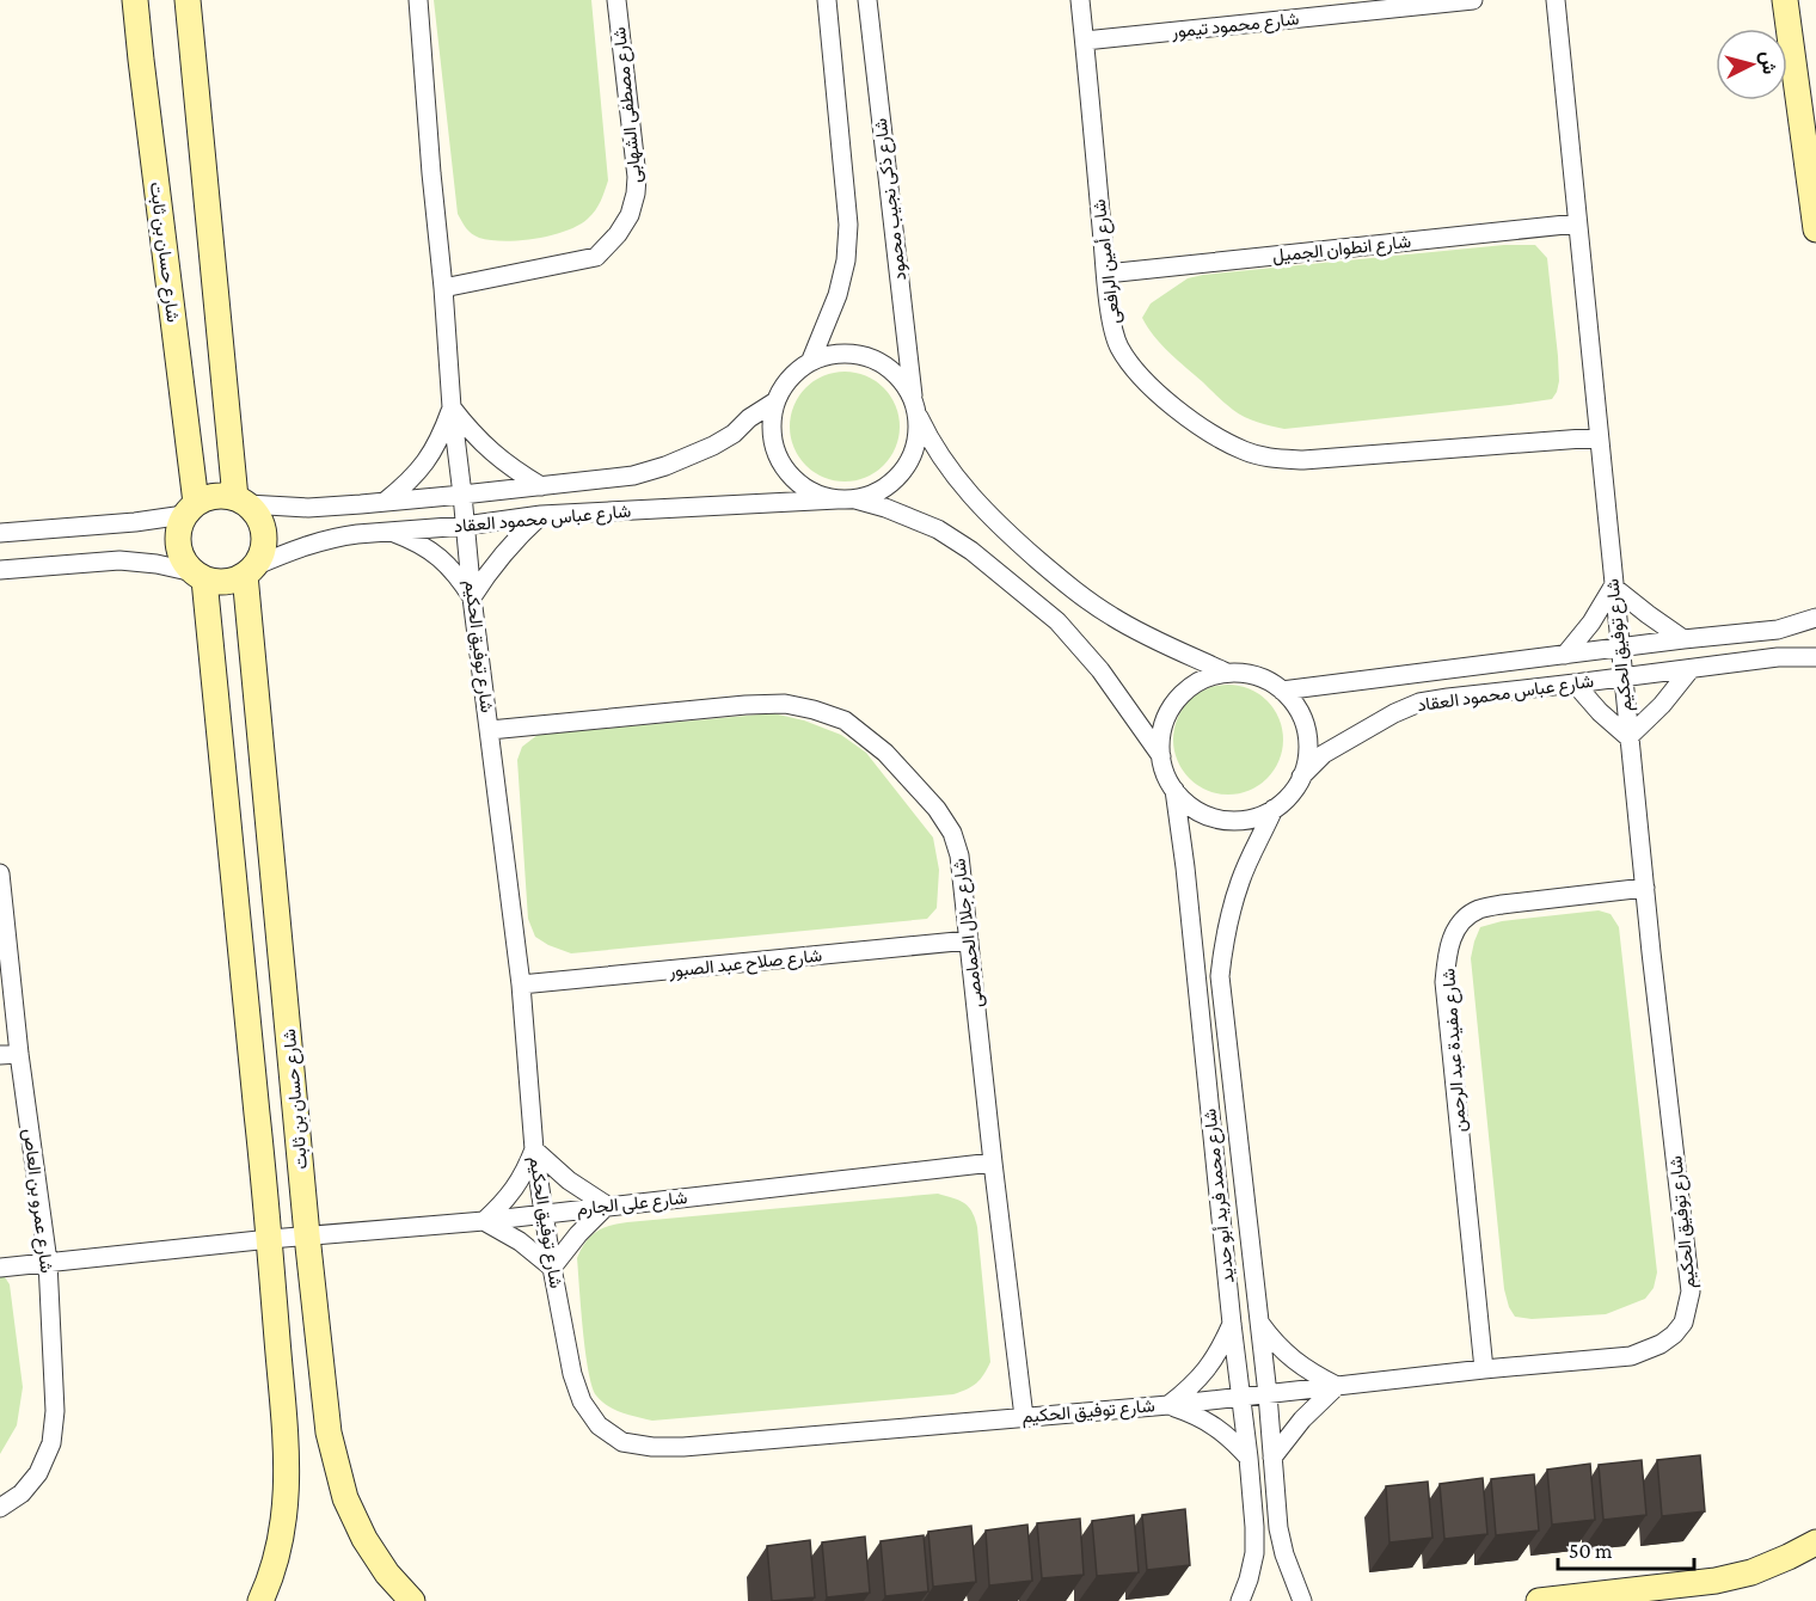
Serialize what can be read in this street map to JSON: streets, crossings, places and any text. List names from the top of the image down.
{
  "streets": {
    "street": [
      "شارع محمود تيمور",
      "شارع مصطفى الشهابى",
      "شارع ذكى نجيب محمود",
      "شارع انطوان الجميل",
      "شارع حسان بن ثابت",
      "شارع أمين الرافعى",
      "شارع عباس محمود العقاد",
      "شارع توفيق الحكيم",
      "شارع جلال الحمامصى",
      "شارع صلاح عبد الصبور",
      "شارع مفيدة عبد الرحمن",
      "شارع محمد فريد أبو حديد",
      "شارع عمرو بن العاص",
      "شارع على الجارم"
    ]
  },
  "crossings": [
    ["شارع محمود تيمور", "شارع أمين الرافعى"],
    ["شارع مصطفى الشهابى", "شارع توفيق الحكيم"],
    ["شارع ذكى نجيب محمود", "شارع عباس محمود العقاد"],
    ["شارع انطوان الجميل", "شارع أمين الرافعى"],
    ["شارع انطوان الجميل", "شارع توفيق الحكيم"],
    ["شارع حسان بن ثابت", "شارع عباس محمود العقاد"],
    ["شارع حسان بن ثابت", "شارع على الجارم"],
    ["شارع أمين الرافعى", "شارع توفيق الحكيم"],
    ["شارع عباس محمود العقاد", "شارع توفيق الحكيم"],
    ["شارع عباس محمود العقاد", "شارع محمد فريد أبو حديد"],
    ["شارع توفيق الحكيم", "شارع جلال الحمامصى"],
    ["شارع توفيق الحكيم", "شارع صلاح عبد الصبور"],
    ["شارع توفيق الحكيم", "شارع مفيدة عبد الرحمن"],
    ["شارع توفيق الحكيم", "شارع محمد فريد أبو حديد"],
    ["شارع توفيق الحكيم", "شارع على الجارم"],
    ["شارع جلال الحمامصى", "شارع صلاح عبد الصبور"],
    ["شارع جلال الحمامصى", "شارع على الجارم"],
    ["شارع عمرو بن العاص", "شارع على الجارم"]
  ],
  "scale_bar": "50 m",
  "north": "right"
}
